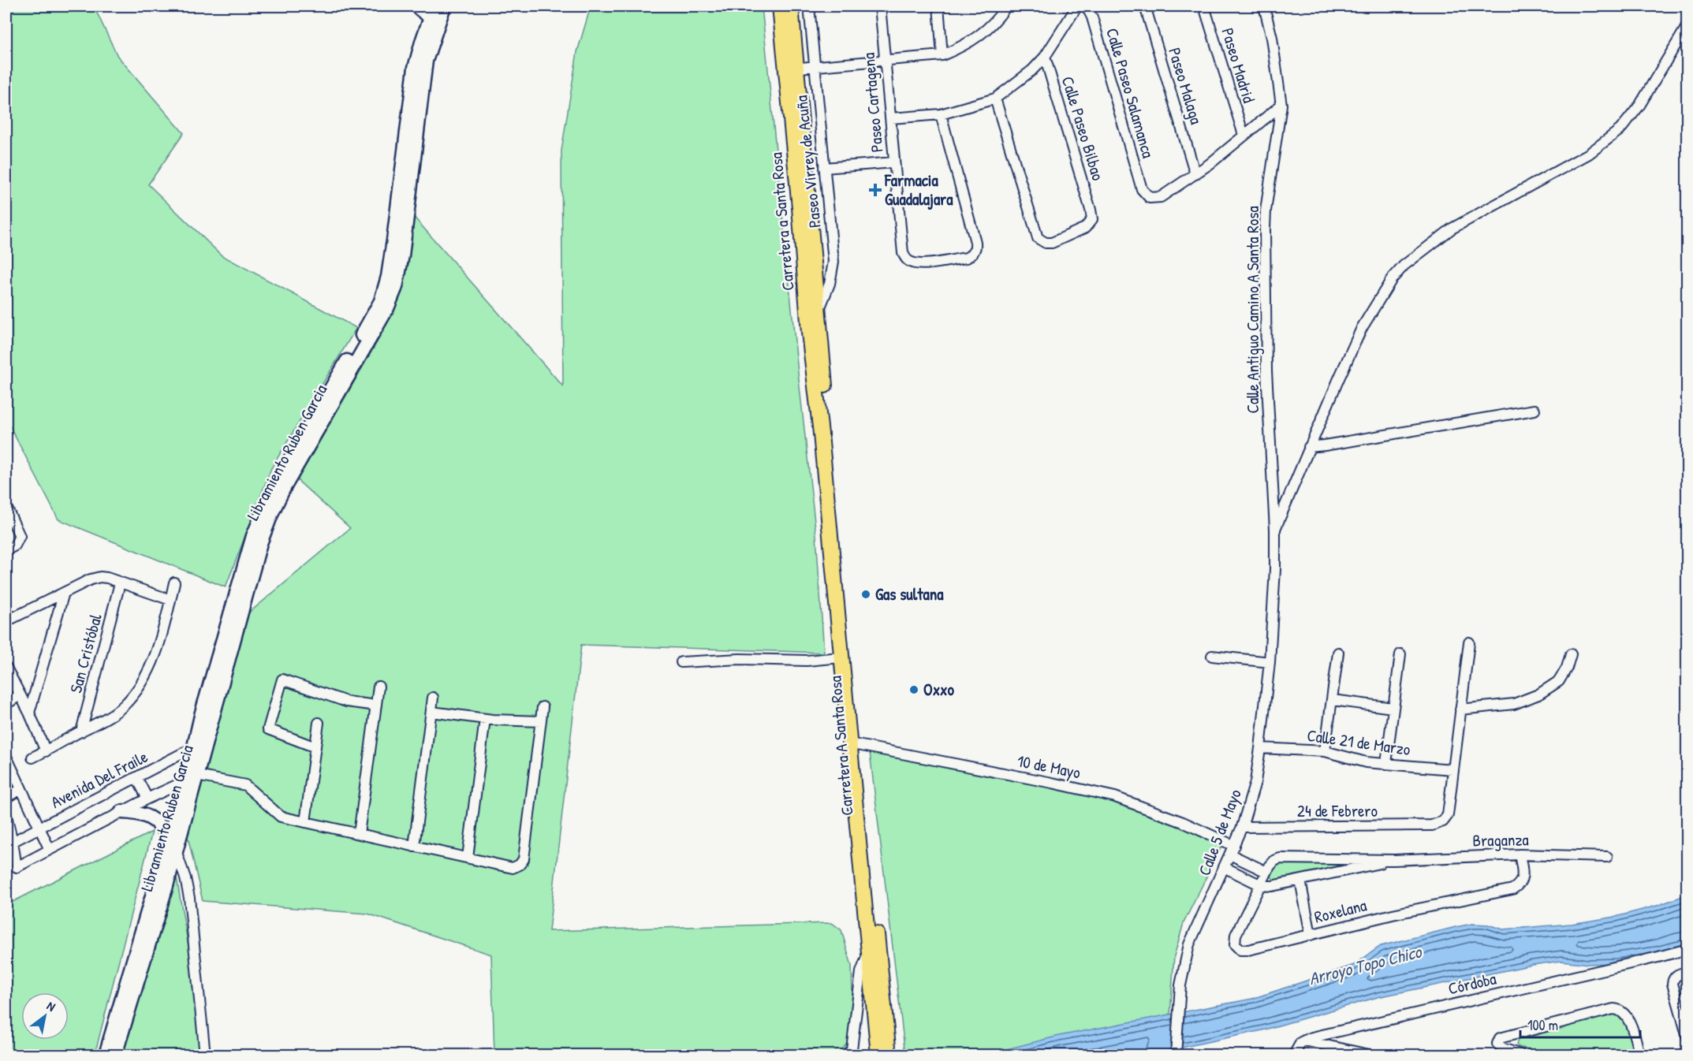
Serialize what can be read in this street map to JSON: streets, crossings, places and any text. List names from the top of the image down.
{
  "streets": {
    "main road": ["Carretera a Santa Rosa", "Carretera A Santa Rosa"],
    "street": [
      "Paseo Madrid",
      "Paseo Malaga",
      "Calle Paseo Salamanca",
      "Paseo Cartagena",
      "Calle Paseo Bilbao",
      "Paseo Virrey de Acuña",
      "Calle Antiguo Camino A Santa Rosa",
      "Libramiento Ruben Garcia",
      "San Cristóbal",
      "Calle 21 de Marzo",
      "10 de Mayo",
      "Avenida Del Fraile",
      "24 de Febrero",
      "Calle 5 de Mayo",
      "Braganza",
      "Roxelana",
      "Córdoba"
    ]
  },
  "crossings": [
    ["Paseo Malaga", "Calle Paseo Salamanca"],
    ["Paseo Virrey de Acuña", "Carretera a Santa Rosa"],
    ["Carretera a Santa Rosa", "Carretera A Santa Rosa"],
    ["Calle Antiguo Camino A Santa Rosa", "Calle 5 de Mayo"],
    ["Libramiento Ruben Garcia", "Avenida Del Fraile"],
    ["Calle 21 de Marzo", "24 de Febrero"],
    ["Calle 21 de Marzo", "Calle 5 de Mayo"],
    ["Carretera A Santa Rosa", "10 de Mayo"],
    ["10 de Mayo", "Calle 5 de Mayo"],
    ["10 de Mayo", "Roxelana"],
    ["24 de Febrero", "Calle 5 de Mayo"],
    ["Braganza", "Roxelana"]
  ],
  "water": ["Arroyo Topo Chico"],
  "places": {
    "health": ["Farmacia Guadalajara"],
    "other": ["Gas sultana", "Oxxo"]
  },
  "scale_bar": "100 m",
  "north": "top right"
}
